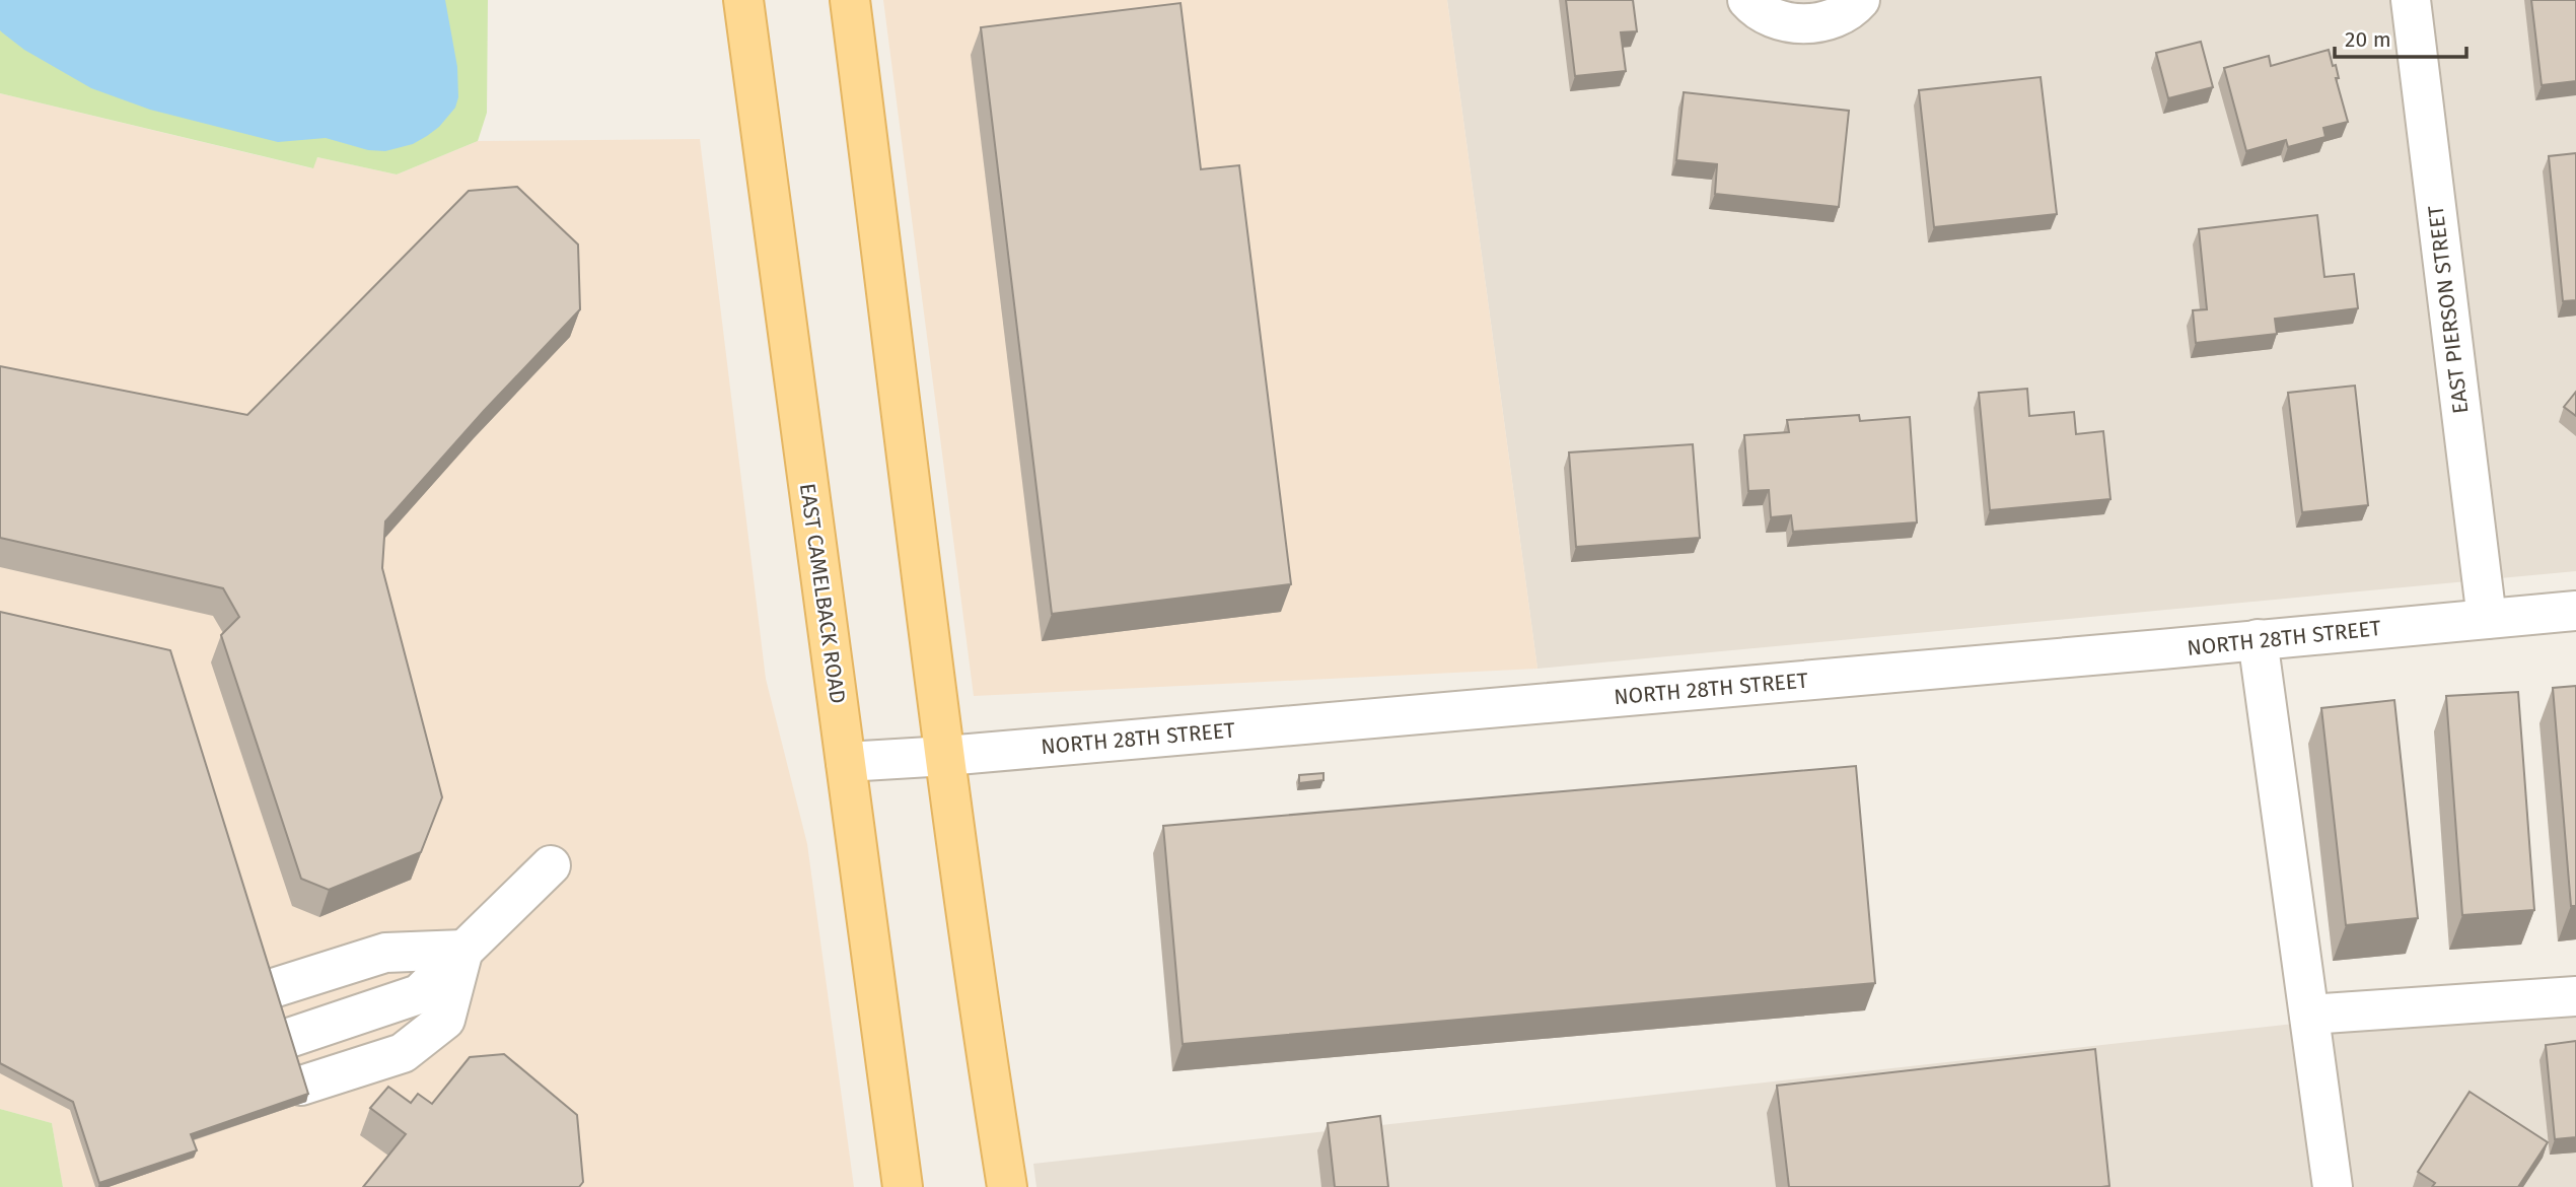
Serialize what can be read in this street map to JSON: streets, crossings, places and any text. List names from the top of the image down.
{
  "streets": {
    "main road": ["EAST CAMELBACK ROAD"],
    "street": ["EAST PIERSON STREET", "NORTH 28TH STREET"]
  },
  "crossings": [
    ["EAST PIERSON STREET", "NORTH 28TH STREET"],
    ["EAST CAMELBACK ROAD", "NORTH 28TH STREET"]
  ],
  "scale_bar": "20 m"
}
